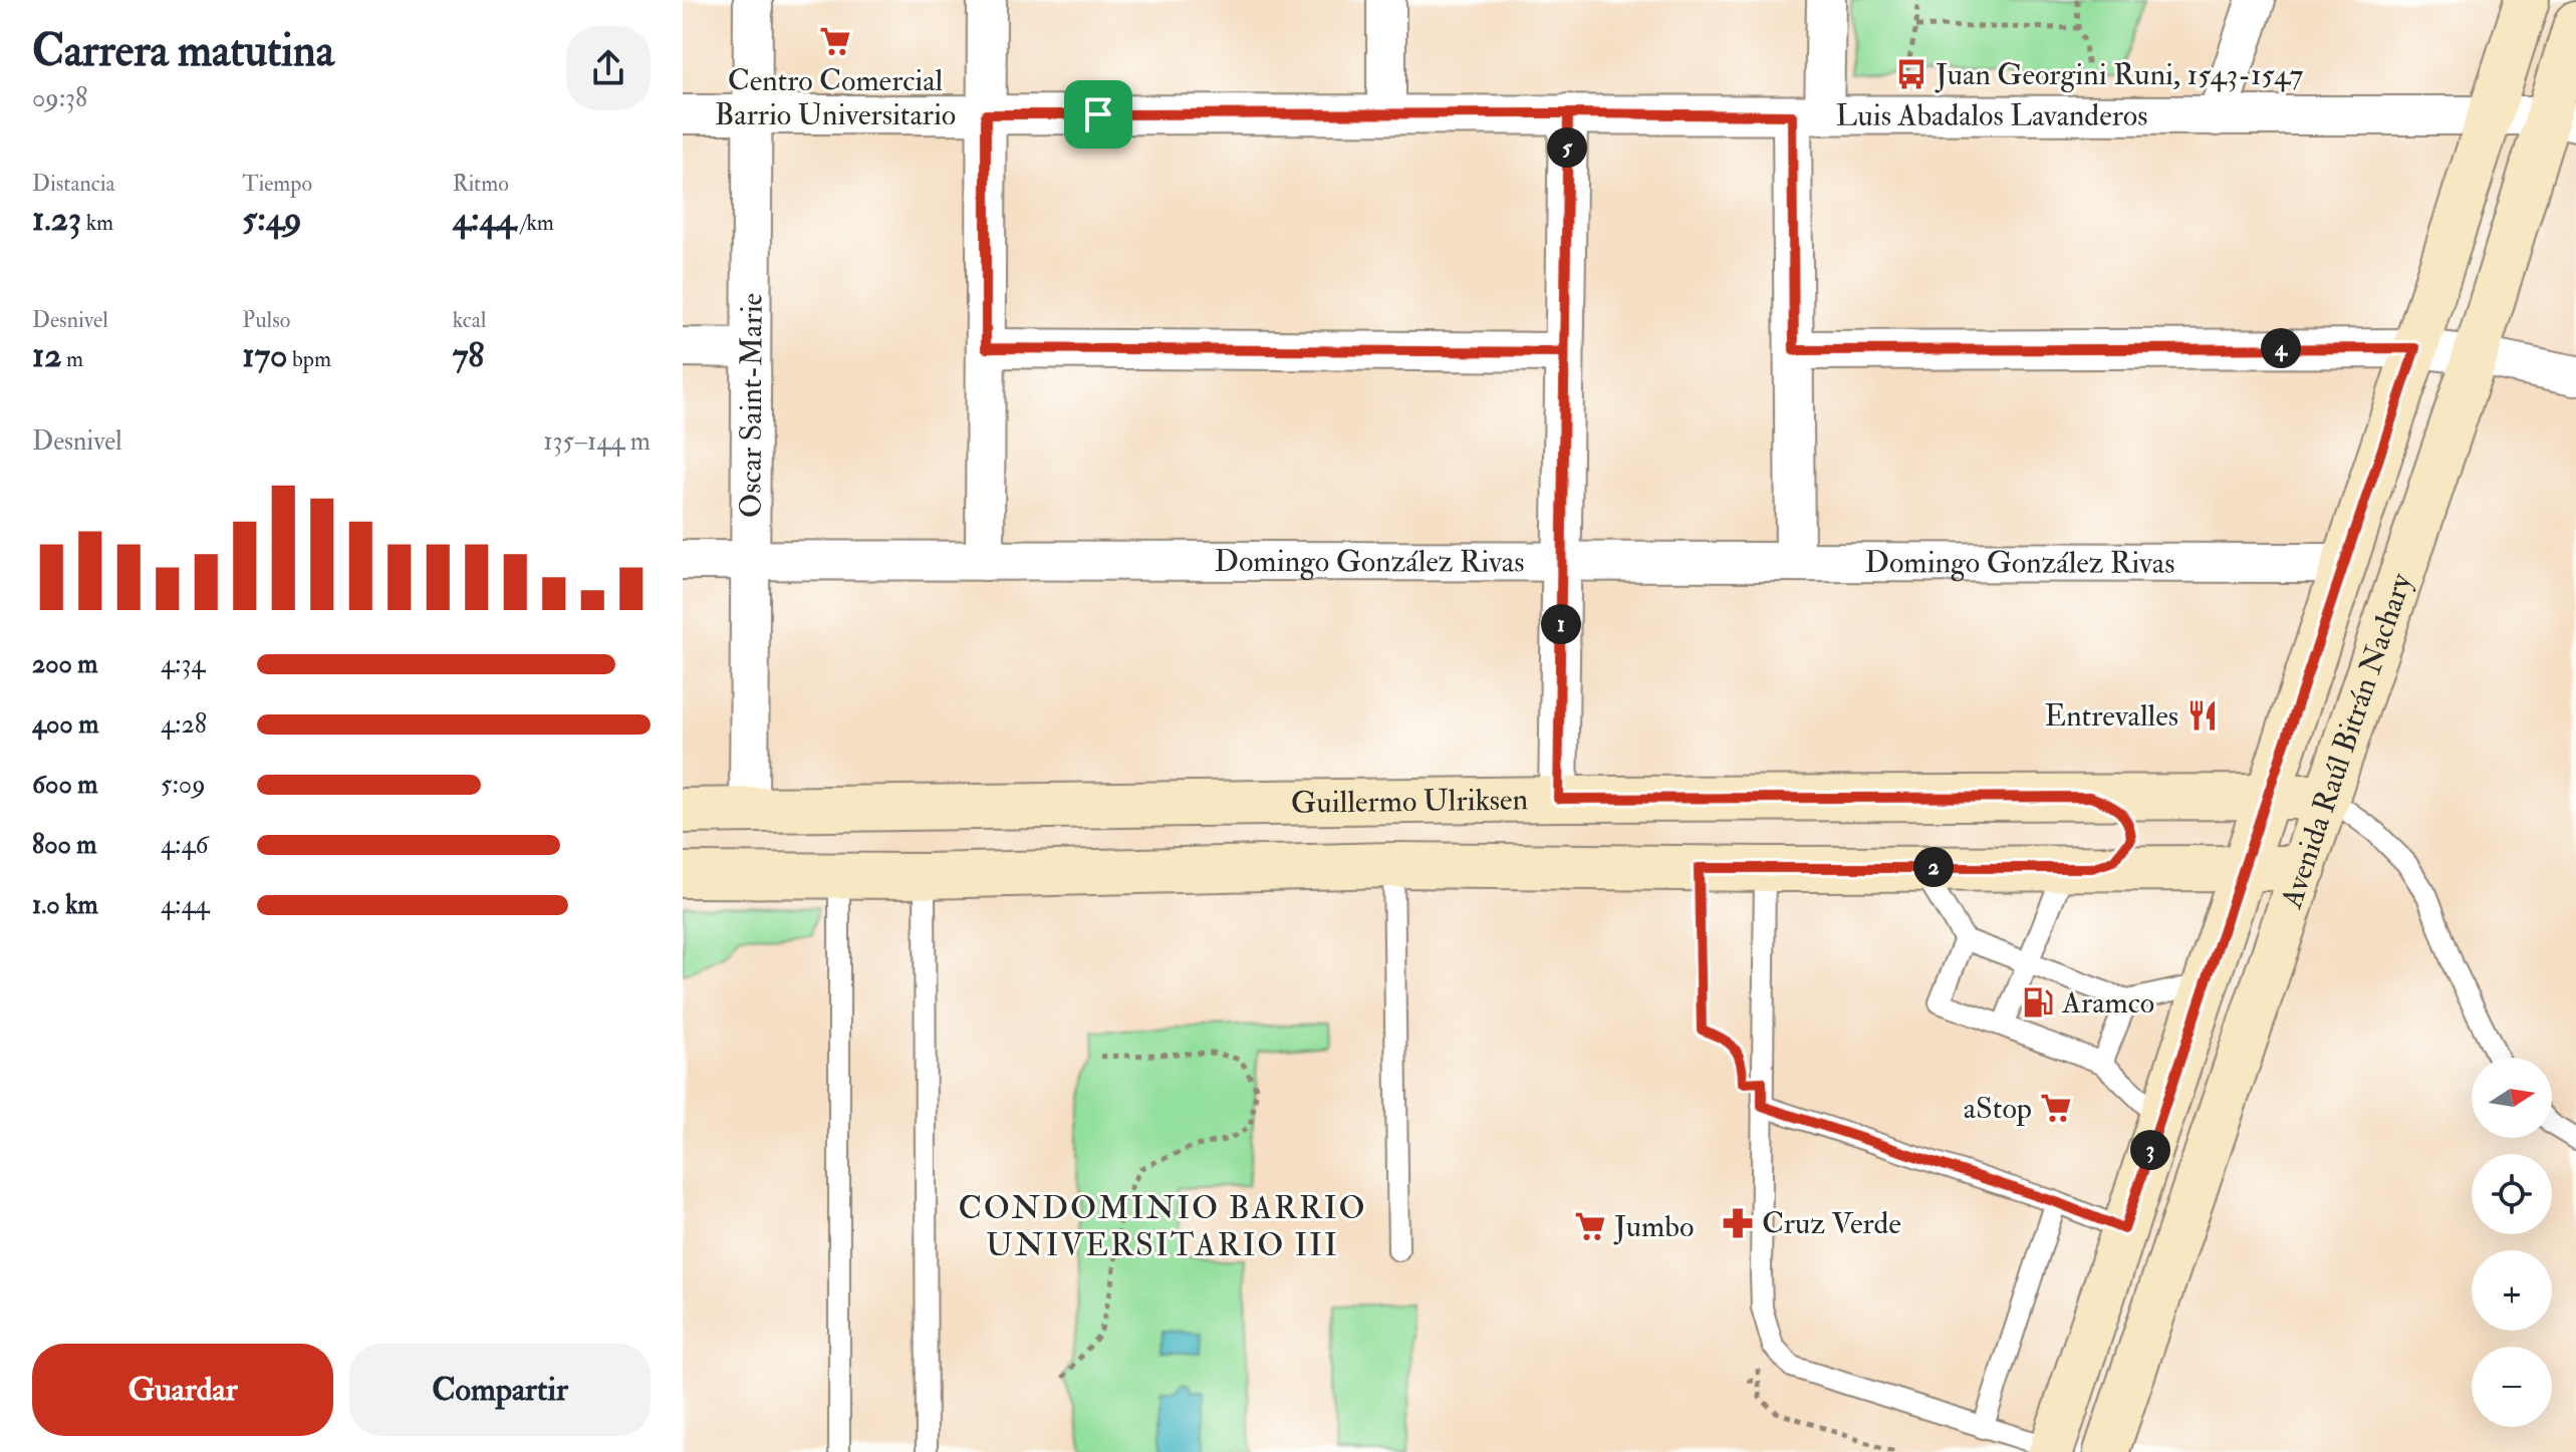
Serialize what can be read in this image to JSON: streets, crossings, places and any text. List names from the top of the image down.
{
  "streets": {
    "main road": ["Avenida Raúl Bitrán Nachary", "Guillermo Ulriksen"],
    "street": ["Luis Abadalos Lavanderos", "Oscar Saint-Marie", "Domingo González Rivas"]
  },
  "crossings": [
    ["Luis Abadalos Lavanderos", "Oscar Saint-Marie"],
    ["Luis Abadalos Lavanderos", "Avenida Raúl Bitrán Nachary"],
    ["Oscar Saint-Marie", "Domingo González Rivas"],
    ["Oscar Saint-Marie", "Guillermo Ulriksen"],
    ["Domingo González Rivas", "Avenida Raúl Bitrán Nachary"],
    ["Avenida Raúl Bitrán Nachary", "Guillermo Ulriksen"]
  ],
  "districts": ["CONDOMINIO BARRIO UNIVERSITARIO III"],
  "places": {
    "supermarket": ["Centro Comercial Barrio Universitario", "aStop", "Jumbo"],
    "bus stop": ["Juan Georgini Runi, 1543-1547"],
    "restaurant": ["Entrevalles"],
    "fuel station": ["Aramco"],
    "pharmacy": ["Cruz Verde"]
  },
  "north": "right",
  "page": {
    "heading": ["Carrera matutina", "09:38"],
    "pins": [
      "5",
      "4",
      "1",
      "2",
      "3"
    ],
    "stats": [
      ["Distancia", "1.23 km"],
      ["Tiempo", "5:49"],
      ["Ritmo", "4:44 /km"],
      ["Desnivel", "12 m"],
      ["Pulso", "170 bpm"],
      ["kcal", "78"]
    ],
    "chart": ["Desnivel", "135–144 m"],
    "list": [
      {
        "name": "200 m",
        "note": "4:34"
      },
      {
        "name": "400 m",
        "note": "4:28"
      },
      {
        "name": "600 m",
        "note": "5:09"
      },
      {
        "name": "800 m",
        "note": "4:46"
      },
      {
        "name": "1.0 km",
        "note": "4:44"
      }
    ],
    "map_buttons": ["+", "−"],
    "buttons": ["Guardar", "Compartir"]
  }
}
